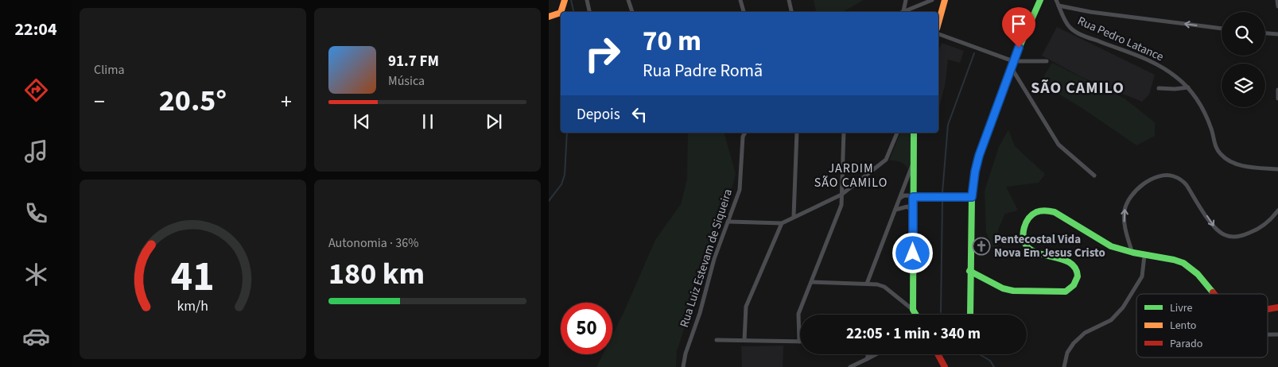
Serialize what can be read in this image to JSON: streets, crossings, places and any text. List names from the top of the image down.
{
  "streets": {
    "street": ["Rua Pedro Latance", "Rua Luiz Estevam de Siqueira"]
  },
  "districts": ["SÃO CAMILO", "JARDIM SÃO CAMILO"],
  "places": {
    "church": ["Pentecostal Vida Nova Em Jesus Cristo"]
  },
  "legend": ["Livre", "Lento", "Parado"],
  "page": {
    "tabs": "22:04",
    "tile": [
      "Clima",
      ["Autonomia · 36%", "180 km"]
    ],
    "turn": ["70 m", "Rua Padre Romã"],
    "song": ["91.7 FM", "Música"],
    "heat": ["−", "20.5°", "+"],
    "then": "Depois",
    "limit": "50",
    "trip": "22:05 · 1 min · 340 m",
    "gauge": ["41", "km/h"]
  }
}
